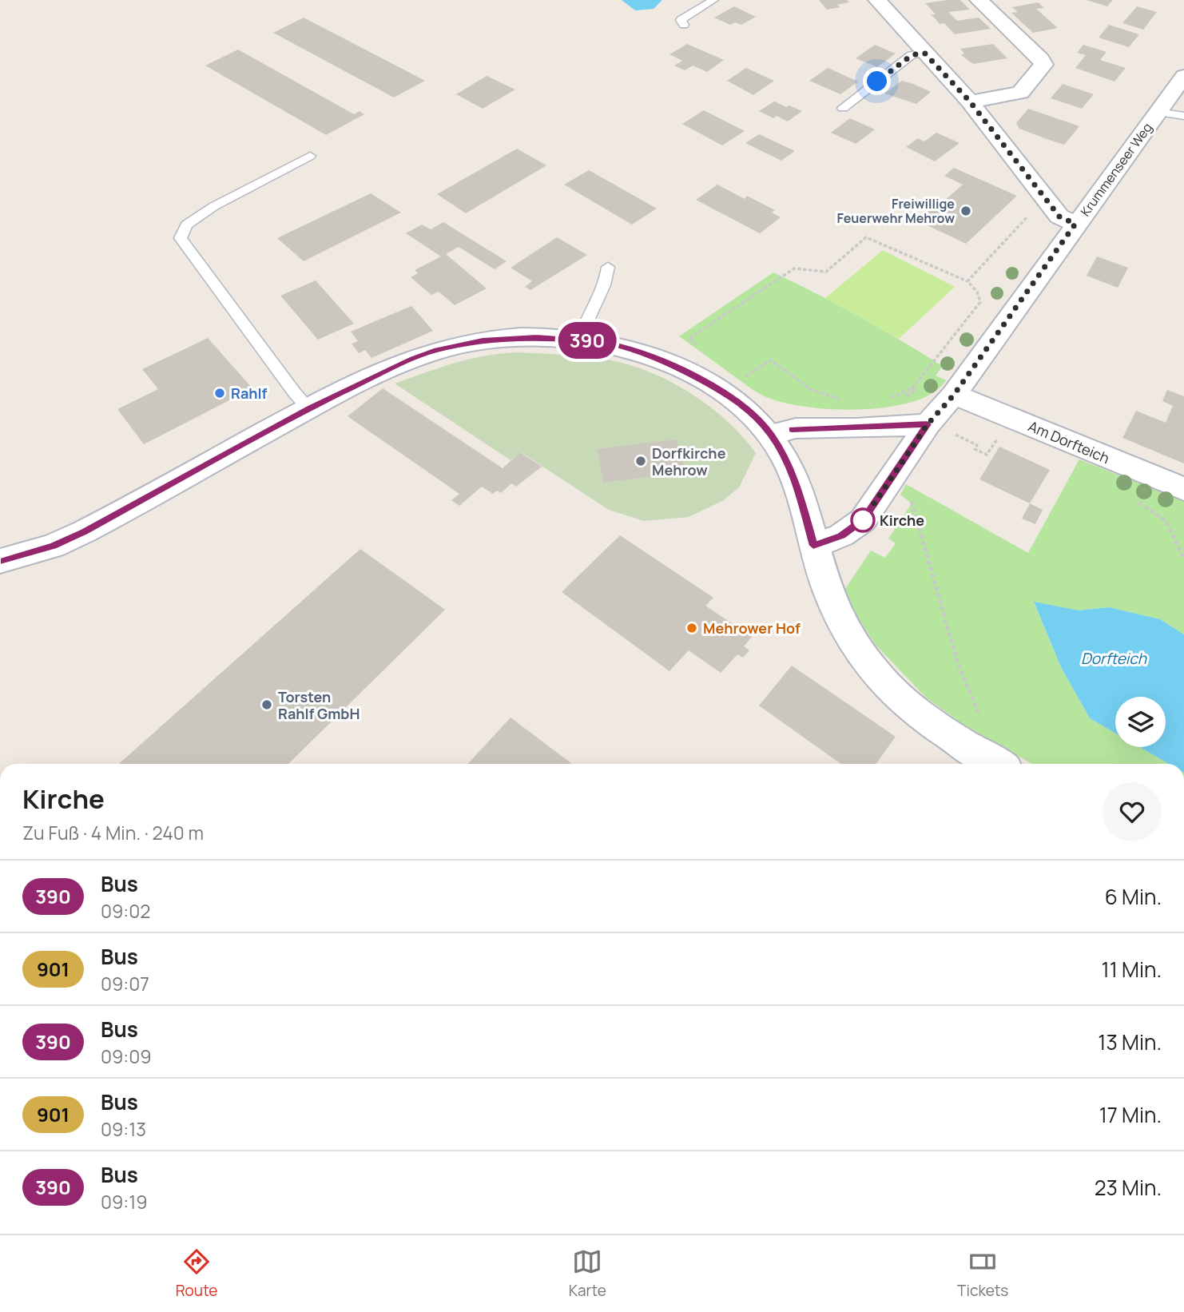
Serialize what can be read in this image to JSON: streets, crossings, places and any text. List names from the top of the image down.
{
  "streets": {
    "street": ["Krummenseer Weg", "Am Dorfteich"]
  },
  "crossings": [
    ["Krummenseer Weg", "Am Dorfteich"]
  ],
  "water": ["Dorfteich"],
  "places": [
    "Freiwillige Feuerwehr Mehrow",
    "Rahlf",
    "Dorfkirche Mehrow",
    "Kirche",
    "Mehrower Hof",
    "Torsten Rahlf GmbH"
  ],
  "lines": ["bus line 390"],
  "page": {
    "on_map": "390",
    "heading": ["Kirche", "Zu Fuß · 4 Min. · 240 m"],
    "list": [
      {
        "mark": "390",
        "name": "Bus",
        "note": "09:02",
        "value": "6 Min."
      },
      {
        "mark": "901",
        "name": "Bus",
        "note": "09:07",
        "value": "11 Min."
      },
      {
        "mark": "390",
        "name": "Bus",
        "note": "09:09",
        "value": "13 Min."
      },
      {
        "mark": "901",
        "name": "Bus",
        "note": "09:13",
        "value": "17 Min."
      },
      {
        "mark": "390",
        "name": "Bus",
        "note": "09:19",
        "value": "23 Min."
      }
    ],
    "tabs": ["Route", "Karte", "Tickets"]
  }
}
